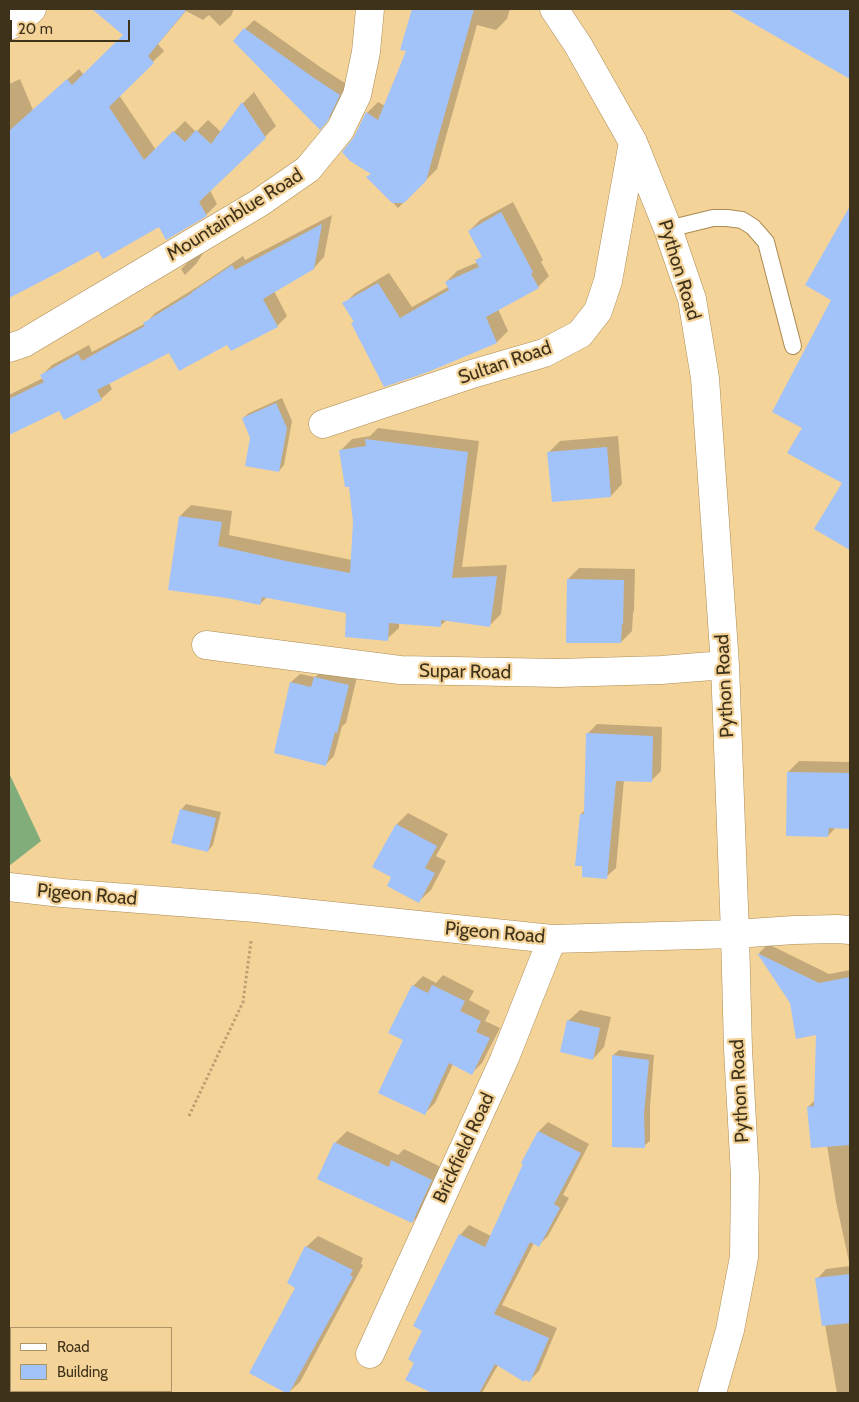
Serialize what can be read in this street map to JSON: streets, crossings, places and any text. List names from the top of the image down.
{
  "streets": {
    "street": [
      "Mountainblue Road",
      "Python Road",
      "Sultan Road",
      "Supar Road",
      "Pigeon Road",
      "Brickfield Road"
    ]
  },
  "crossings": [
    ["Python Road", "Sultan Road"],
    ["Python Road", "Supar Road"],
    ["Python Road", "Pigeon Road"],
    ["Pigeon Road", "Brickfield Road"]
  ],
  "legend": ["Road", "Building"],
  "scale_bar": "20 m"
}
